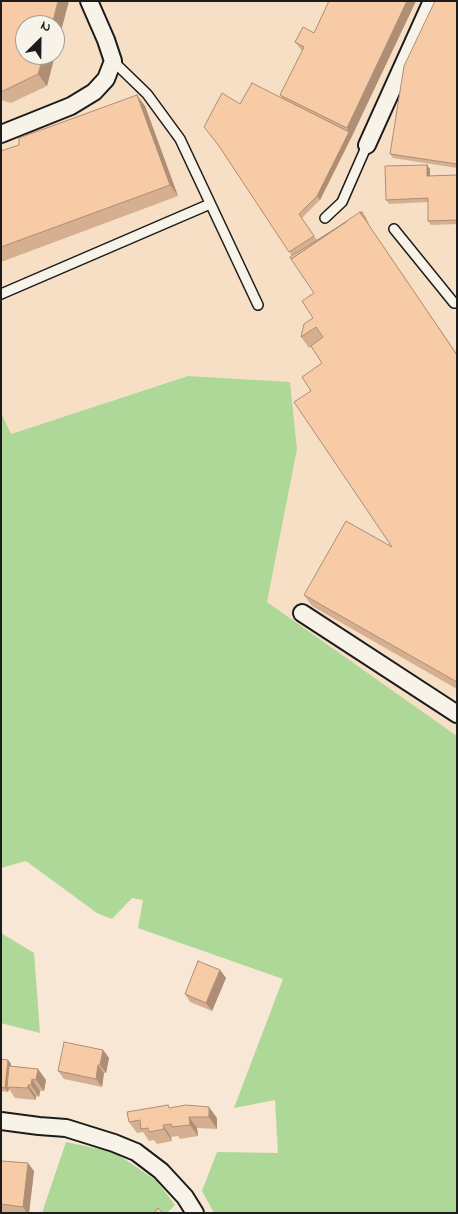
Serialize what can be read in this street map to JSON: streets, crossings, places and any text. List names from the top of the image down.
{
  "north": "top right"
}
